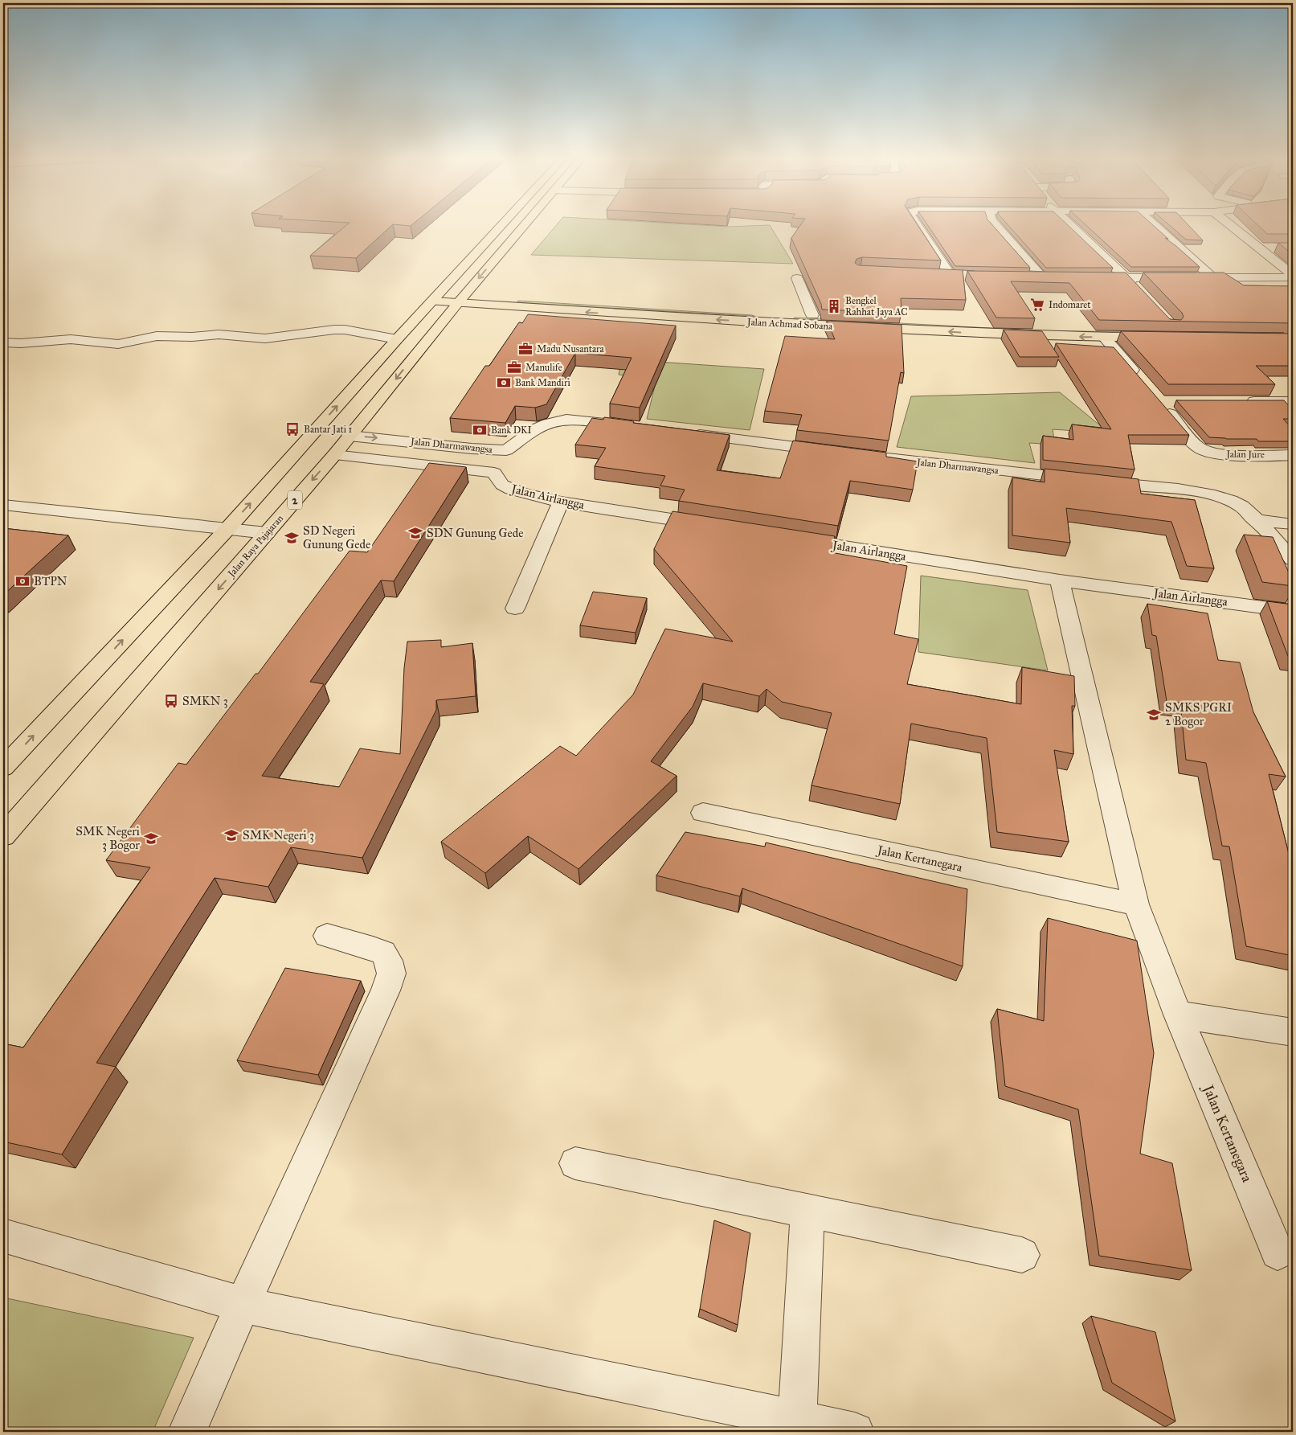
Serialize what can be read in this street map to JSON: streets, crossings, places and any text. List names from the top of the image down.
{
  "streets": {
    "main road": ["Jalan Achmad Sobana", "2", "Jalan Raya Pajajaran"],
    "street": [
      "Jalan Dharmawangsa",
      "Jalan Jure",
      "Jalan Airlangga",
      "Jalan Kertanegara"
    ]
  },
  "crossings": [
    ["Jalan Achmad Sobana", "Jalan Raya Pajajaran"],
    ["Jalan Dharmawangsa", "Jalan Raya Pajajaran"],
    ["Jalan Airlangga", "Jalan Kertanegara"]
  ],
  "places": {
    "supermarket": ["Indomaret"],
    "building": ["Bengkel Rahhat Jaya AC"],
    "office": ["Madu Nusantara", "Manulife"],
    "bank": ["Bank Mandiri", "Bank DKI", "BTPN"],
    "bus stop": ["Bantar Jati 1", "SMKN 3"],
    "school or university": [
      "SDN Gunung Gede",
      "SD Negeri Gunung Gede",
      "SMKS PGRI 2 Bogor",
      "SMK Negeri 3",
      "SMK Negeri 3 Bogor"
    ]
  }
}
